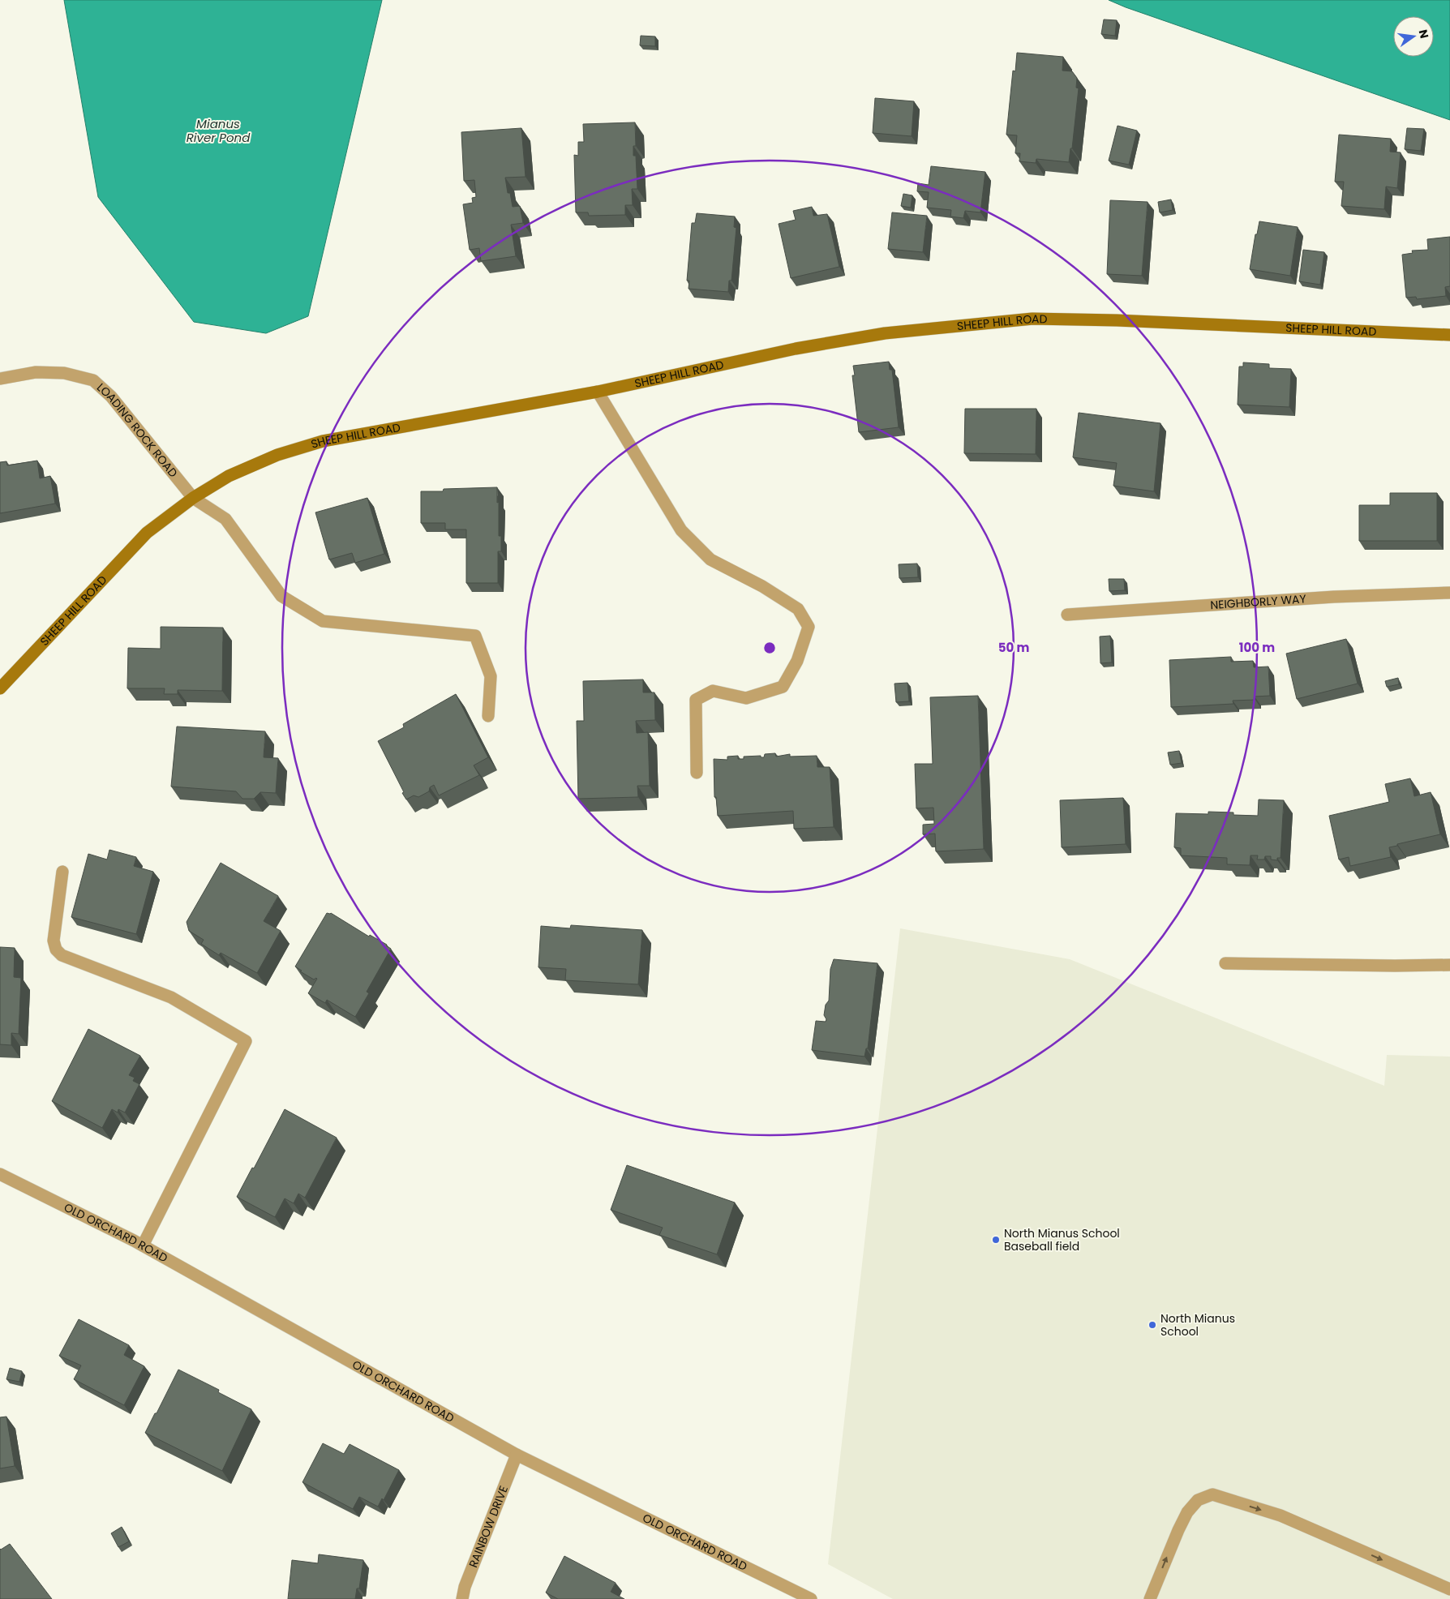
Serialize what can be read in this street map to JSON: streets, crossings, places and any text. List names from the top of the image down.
{
  "streets": {
    "street": [
      "SHEEP HILL ROAD",
      "LOADING ROCK ROAD",
      "NEIGHBORLY WAY",
      "OLD ORCHARD ROAD",
      "RAINBOW DRIVE"
    ]
  },
  "crossings": [
    ["SHEEP HILL ROAD", "LOADING ROCK ROAD"],
    ["OLD ORCHARD ROAD", "RAINBOW DRIVE"]
  ],
  "water": ["Mianus River Pond"],
  "places": ["North Mianus School Baseball field", "North Mianus School"],
  "north": "right",
  "rings": ["50 m", "100 m"]
}
